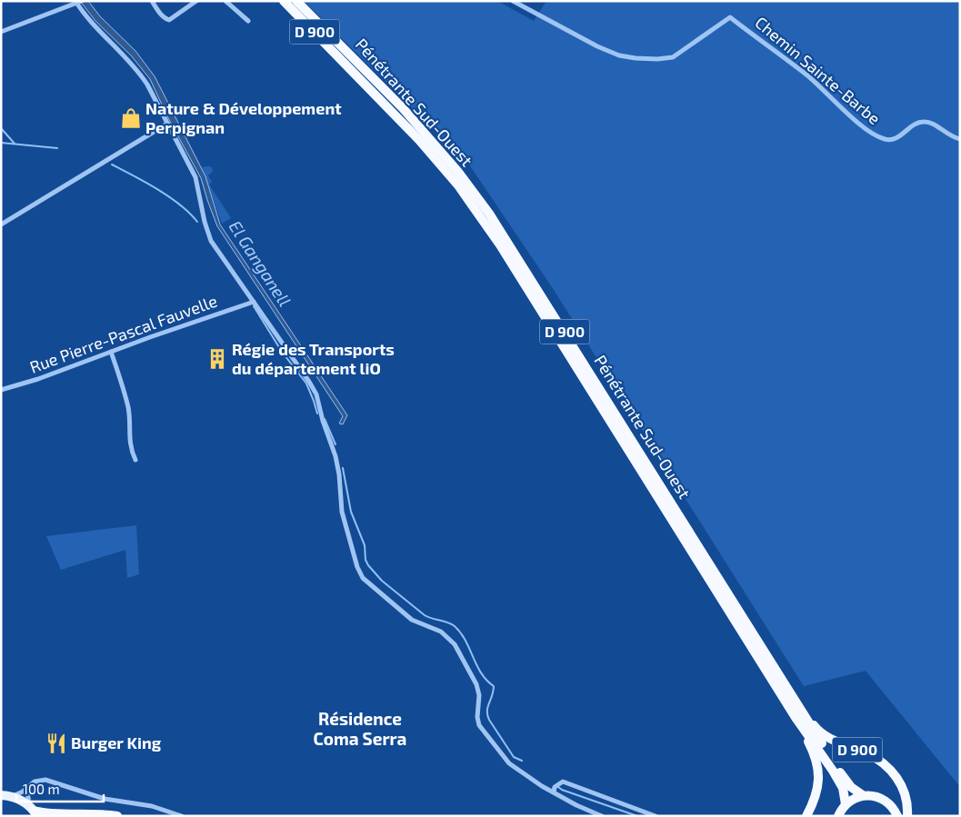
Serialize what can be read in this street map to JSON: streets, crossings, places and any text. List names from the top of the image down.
{
  "streets": {
    "highway": ["D 900", "Pénétrante Sud-Ouest"],
    "street": ["Chemin Sainte-Barbe", "Rue Pierre-Pascal Fauvelle"]
  },
  "districts": ["Résidence Coma Serra"],
  "water": ["El Ganganell"],
  "places": {
    "shop": ["Nature & Développement Perpignan"],
    "building": ["Régie des Transports du département liO"],
    "restaurant": ["Burger King"]
  },
  "scale_bar": "100 m"
}
